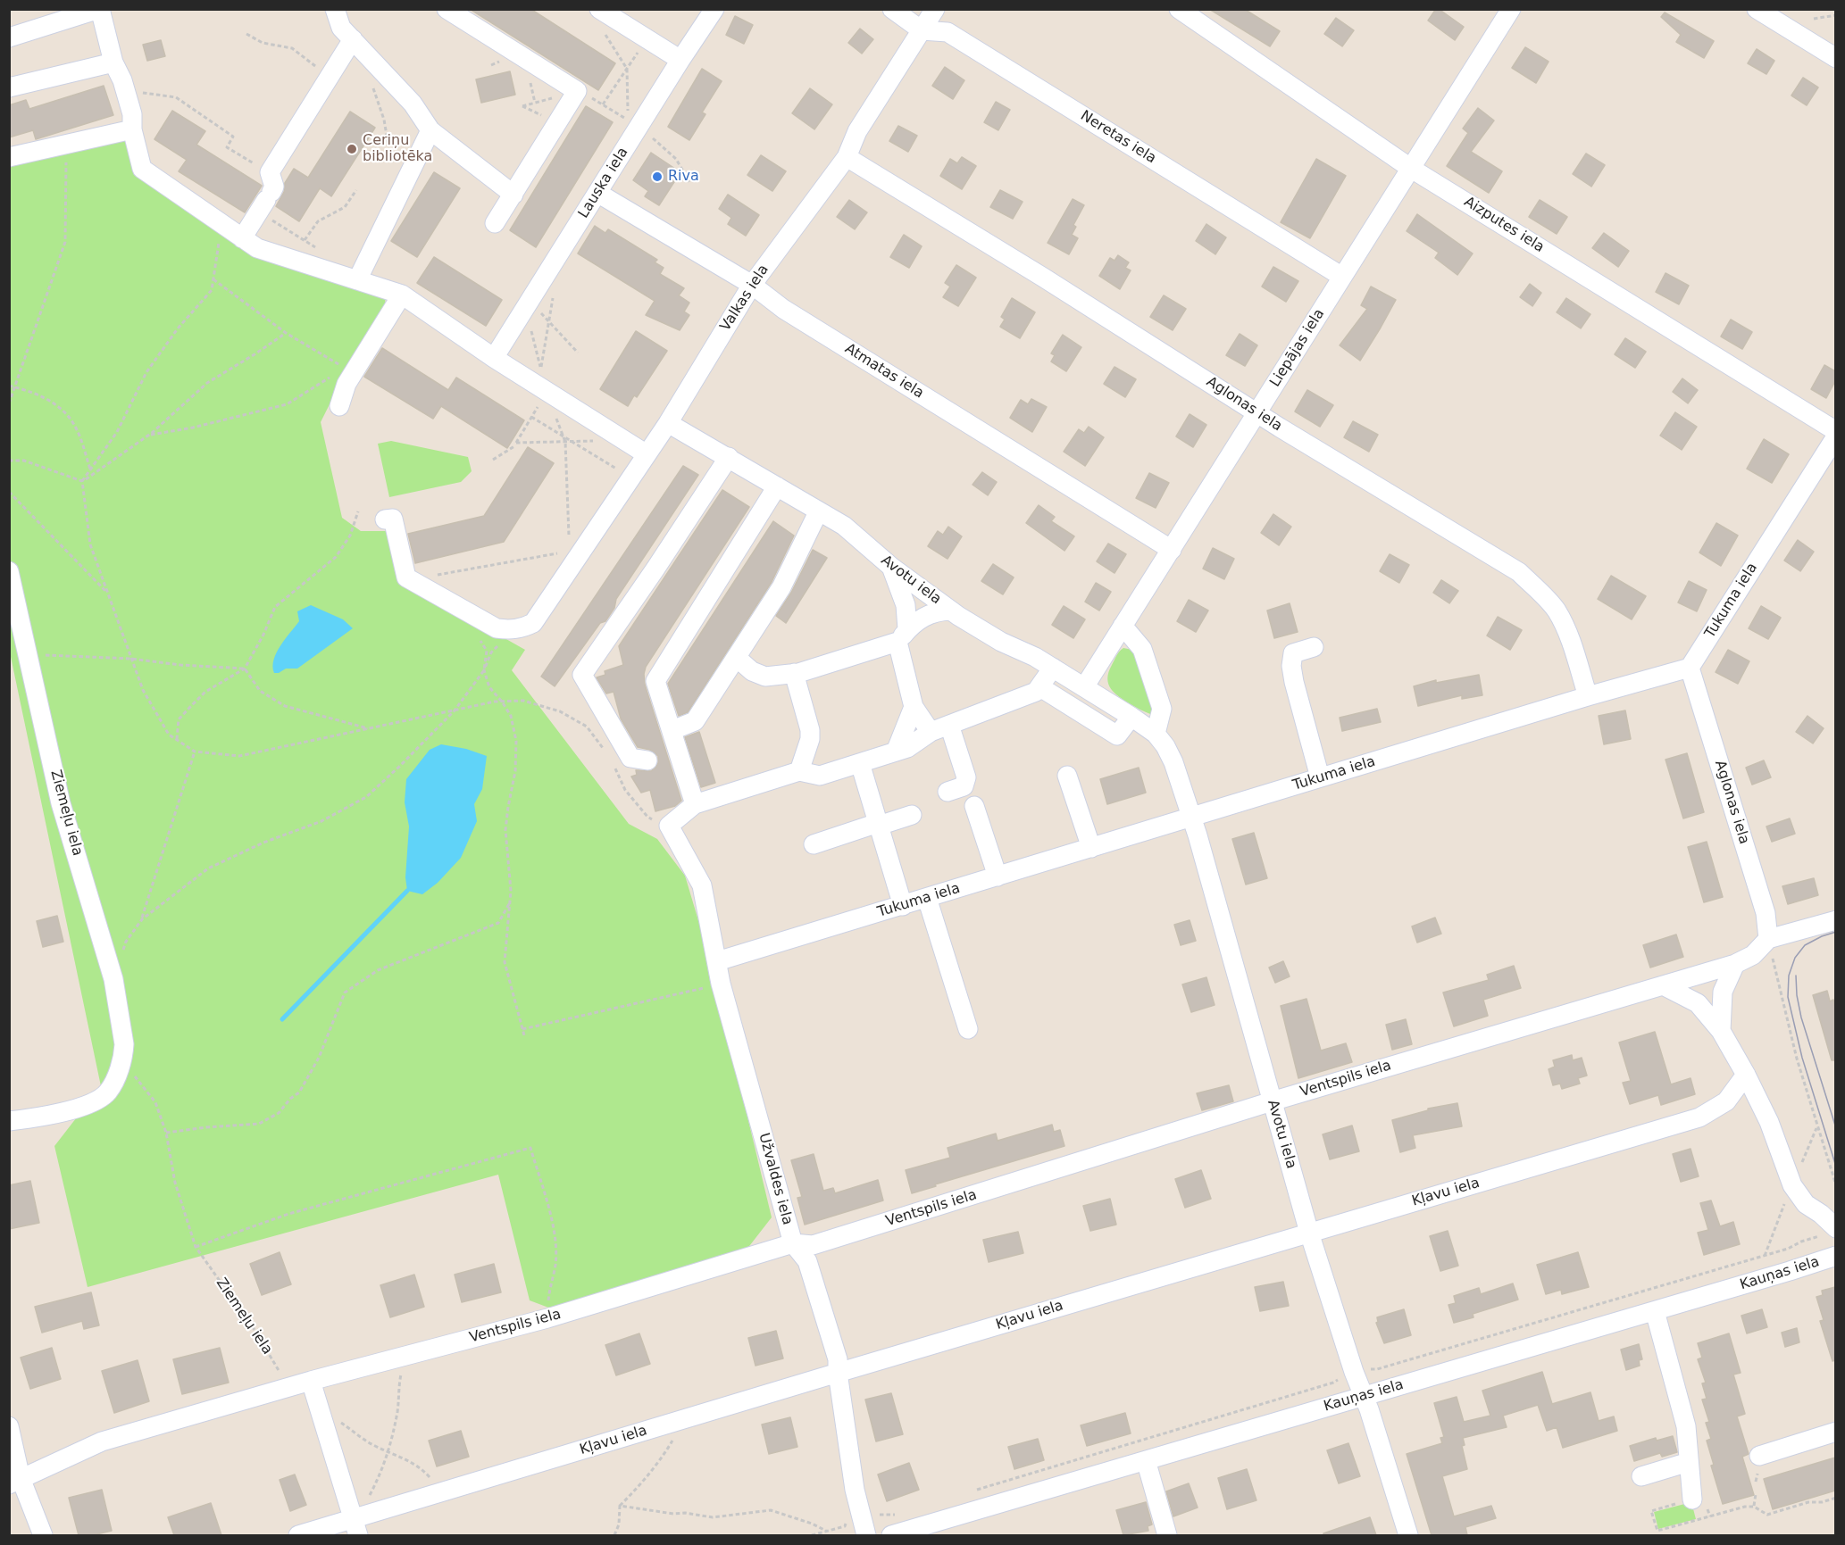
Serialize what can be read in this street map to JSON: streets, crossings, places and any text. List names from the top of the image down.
{
  "streets": {
    "street": [
      "Neretas iela",
      "Lauska iela",
      "Aizputes iela",
      "Valkas iela",
      "Liepājas iela",
      "Atmatas iela",
      "Aglonas iela",
      "Avotu iela",
      "Tukuma iela",
      "Ziemeļu iela",
      "Ventspils iela",
      "Užvaldes iela",
      "Kļavu iela",
      "Kauņas iela"
    ]
  },
  "crossings": [
    ["Neretas iela", "Valkas iela"],
    ["Neretas iela", "Liepājas iela"],
    ["Lauska iela", "Atmatas iela"],
    ["Aizputes iela", "Liepājas iela"],
    ["Valkas iela", "Atmatas iela"],
    ["Valkas iela", "Aglonas iela"],
    ["Valkas iela", "Avotu iela"],
    ["Liepājas iela", "Atmatas iela"],
    ["Liepājas iela", "Aglonas iela"],
    ["Liepājas iela", "Avotu iela"],
    ["Aglonas iela", "Tukuma iela"],
    ["Aglonas iela", "Ventspils iela"],
    ["Avotu iela", "Tukuma iela"],
    ["Avotu iela", "Ventspils iela"],
    ["Avotu iela", "Kļavu iela"],
    ["Avotu iela", "Kauņas iela"],
    ["Tukuma iela", "Užvaldes iela"],
    ["Ziemeļu iela", "Ventspils iela"],
    ["Ventspils iela", "Užvaldes iela"],
    ["Užvaldes iela", "Kļavu iela"]
  ],
  "places": ["Ceriņu bibliotēka", "Riva"]
}
